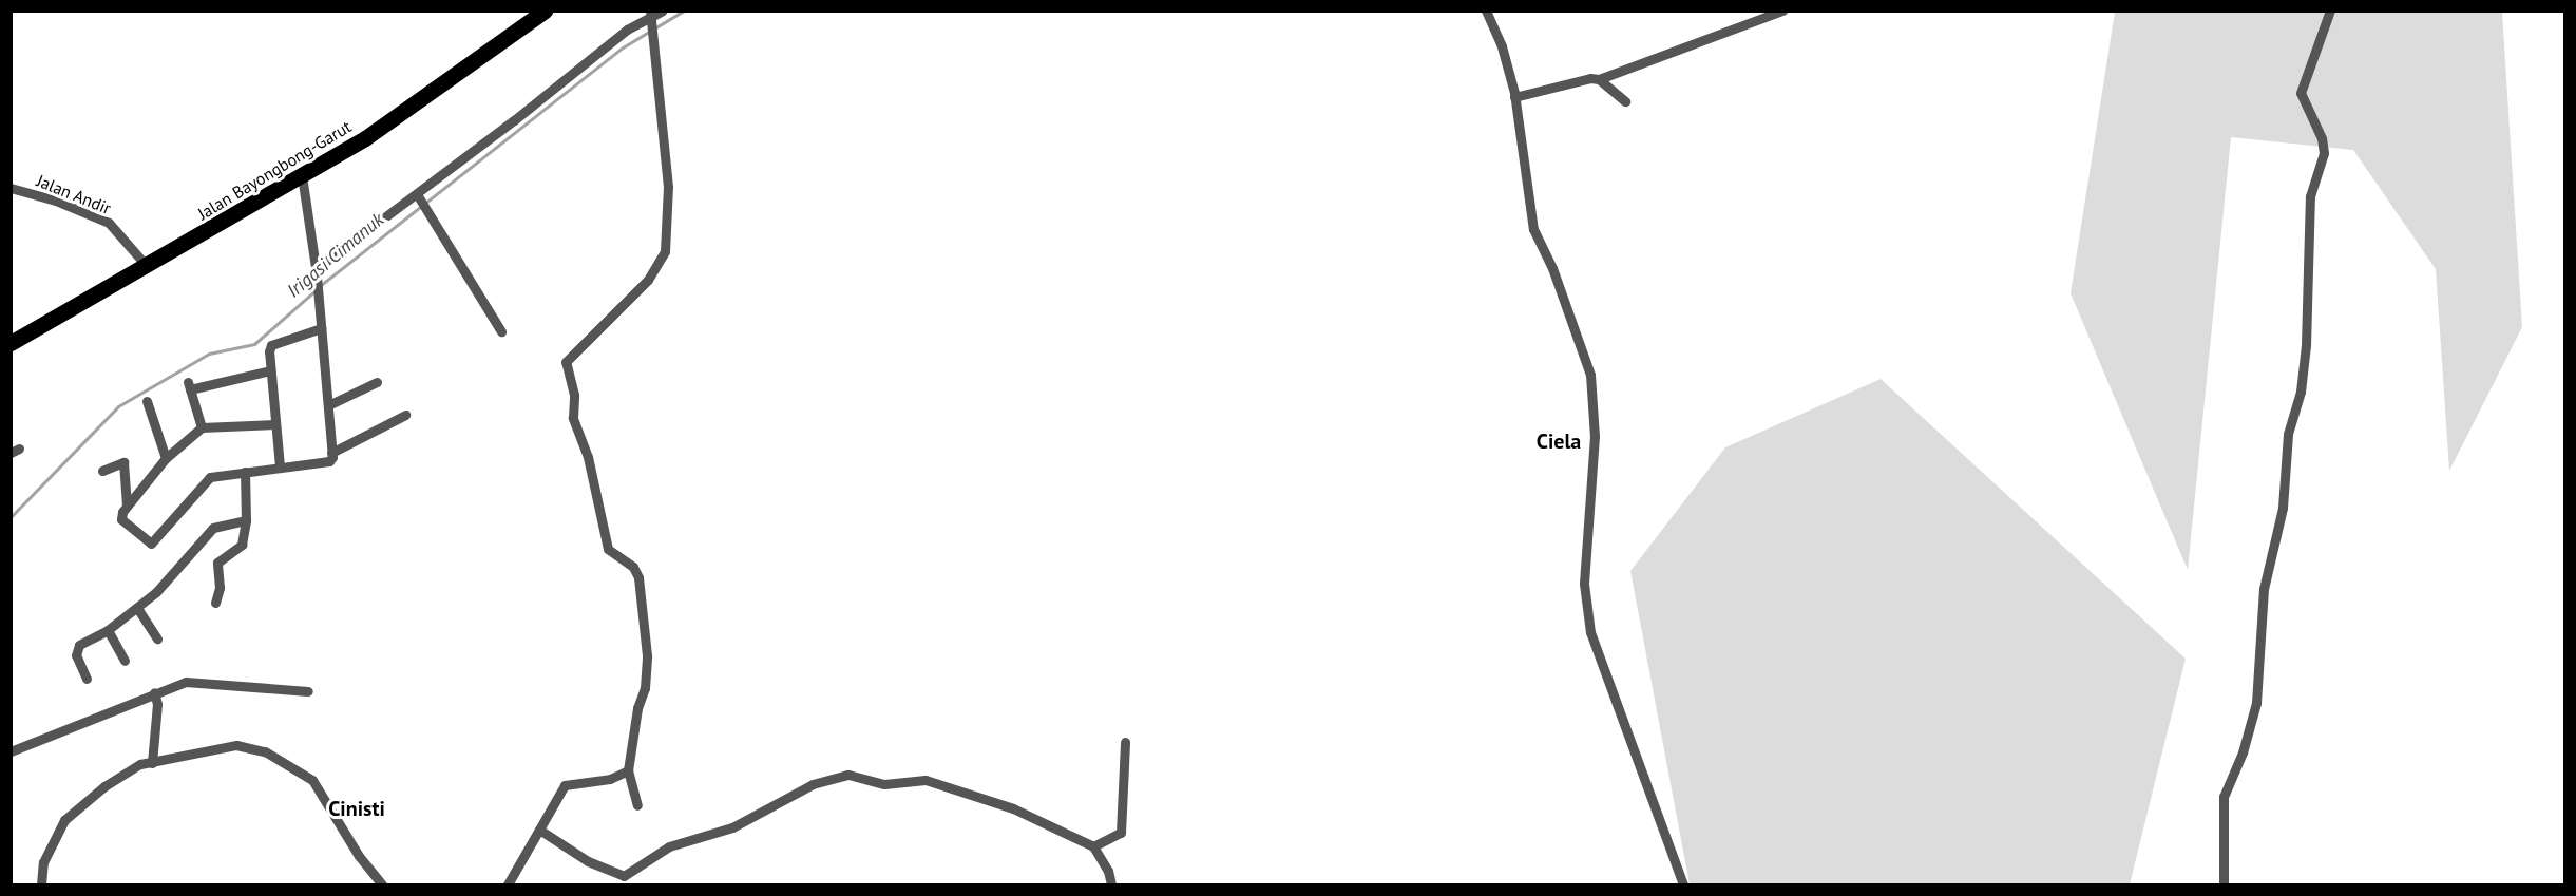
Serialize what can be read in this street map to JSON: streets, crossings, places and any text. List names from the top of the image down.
{
  "streets": {
    "main road": ["Jalan Bayongbong-Garut"],
    "street": ["Jalan Andir"]
  },
  "crossings": [
    ["Jalan Bayongbong-Garut", "Jalan Andir"]
  ],
  "districts": ["Ciela", "Cinisti"],
  "water": ["Irigasi Cimanuk"]
}
